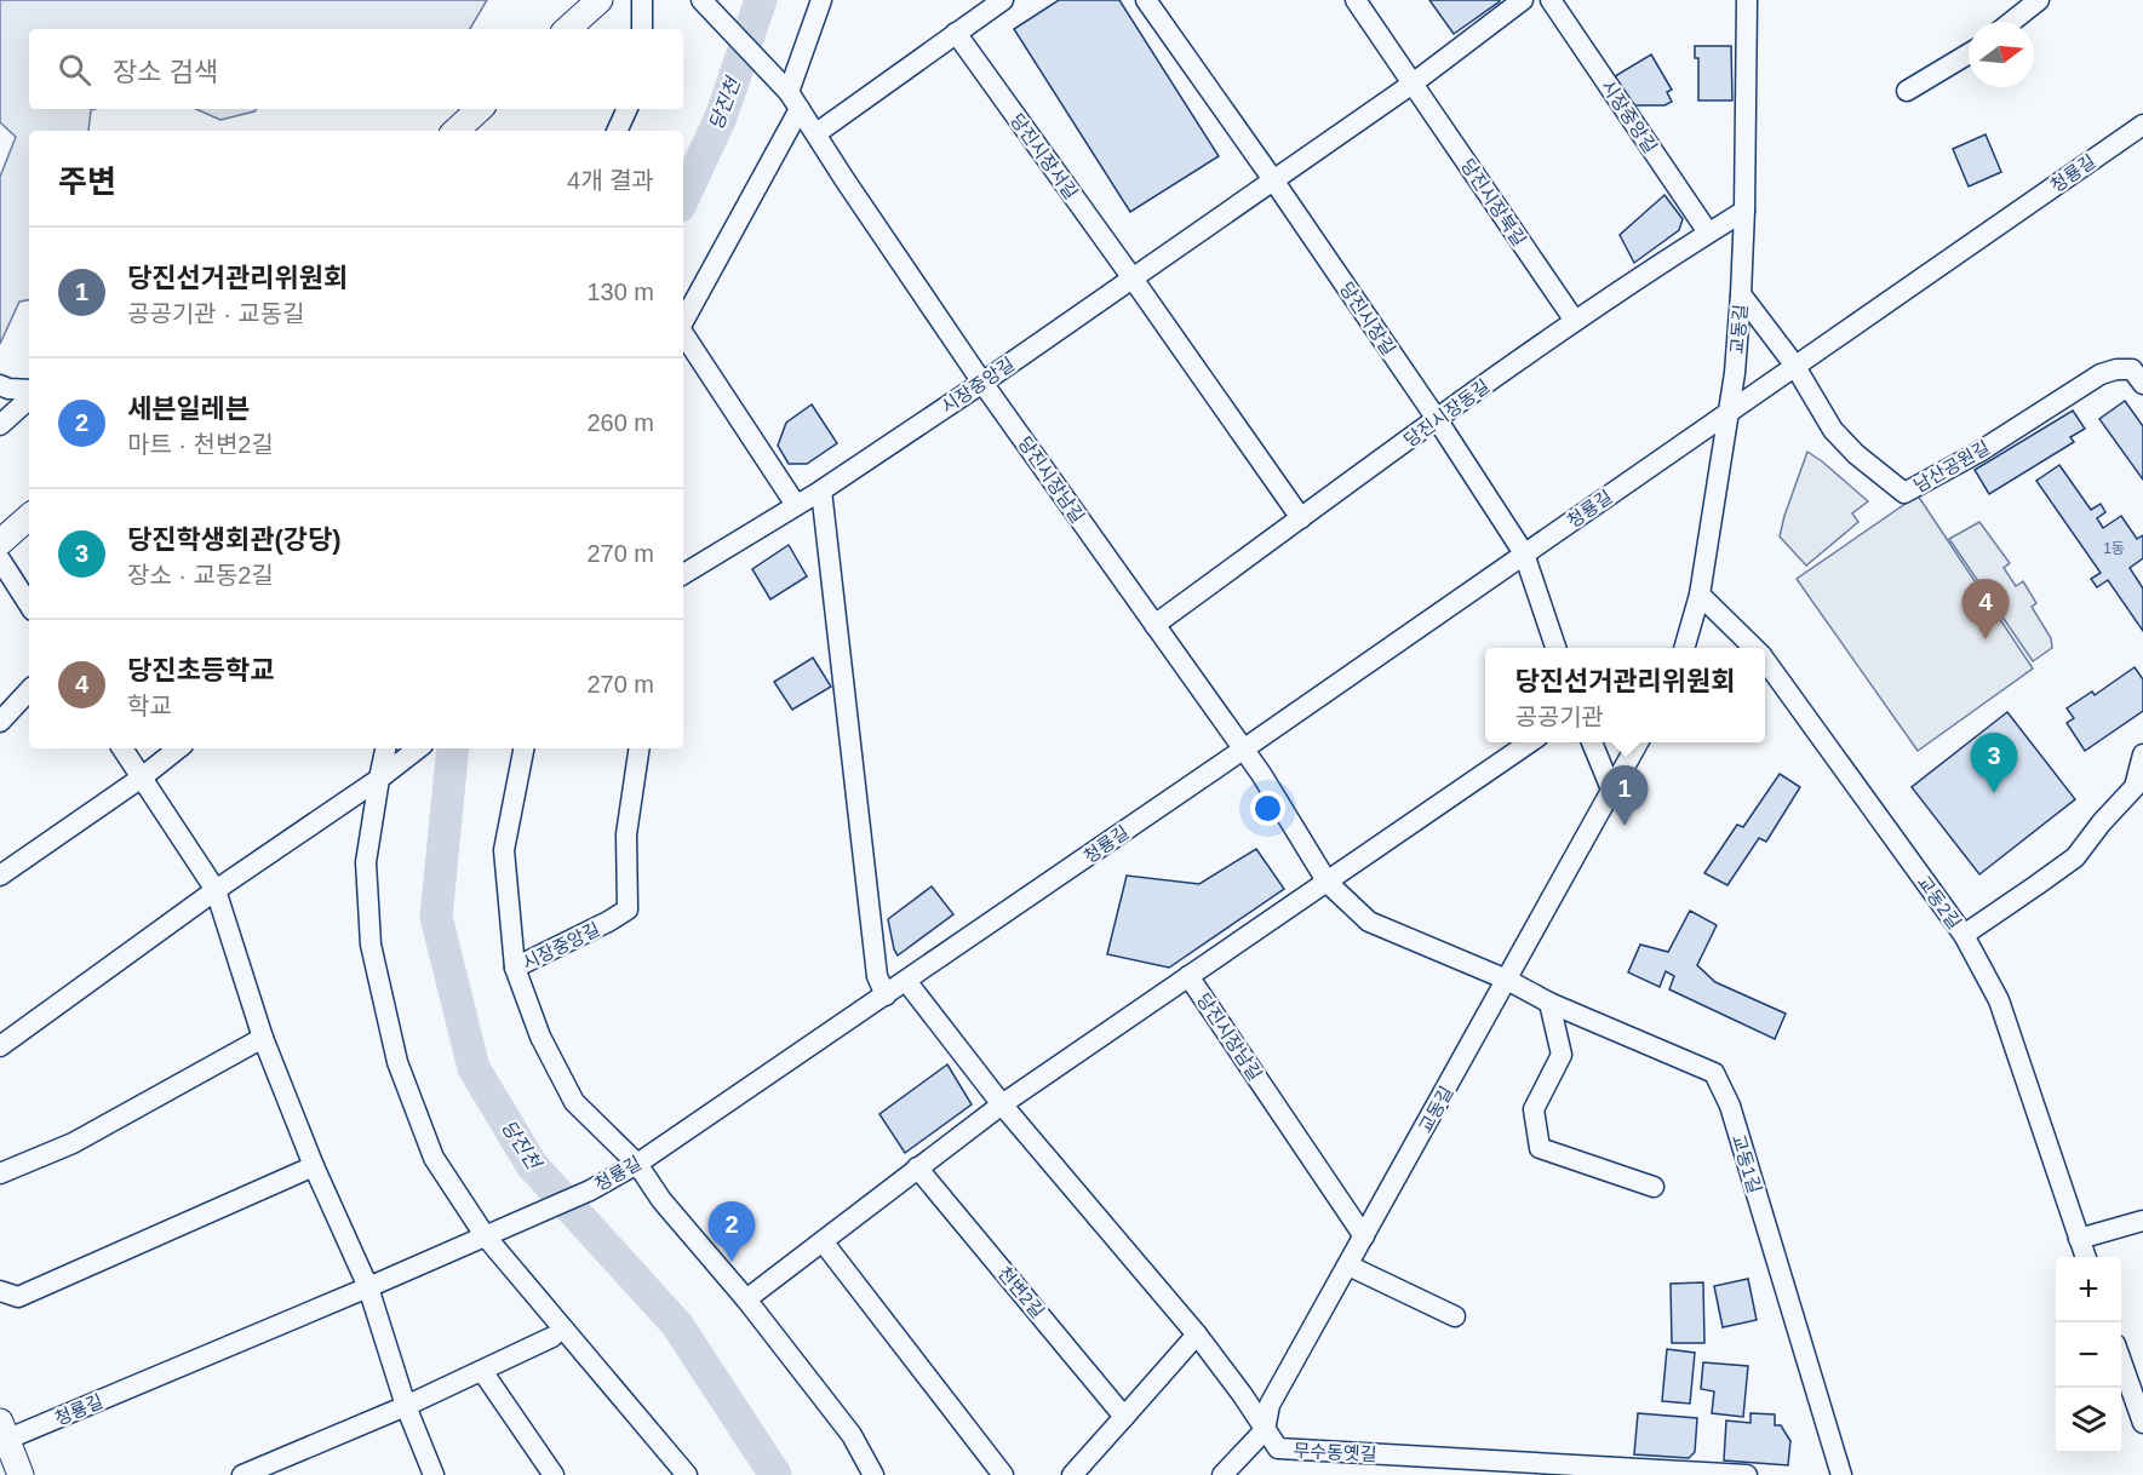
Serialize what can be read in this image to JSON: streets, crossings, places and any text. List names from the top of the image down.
{
  "streets": {
    "street": [
      "시장중앙길",
      "당진시장서길",
      "청룡길",
      "당진시장북길",
      "당진시장길",
      "교동길",
      "당진시장동길",
      "남산공원길",
      "당진시장남길",
      "교동2길",
      "교동1길",
      "천변2길",
      "무수동옛길"
    ]
  },
  "crossings": [
    ["시장중앙길", "당진시장서길"],
    ["시장중앙길", "청룡길"],
    ["시장중앙길", "당진시장길"],
    ["시장중앙길", "당진시장동길"],
    ["시장중앙길", "당진시장남길"],
    ["청룡길", "당진시장길"],
    ["청룡길", "교동길"],
    ["청룡길", "남산공원길"],
    ["청룡길", "당진시장남길"],
    ["청룡길", "무수동옛길"],
    ["당진시장북길", "당진시장동길"],
    ["당진시장길", "당진시장동길"],
    ["교동길", "당진시장동길"],
    ["교동길", "당진시장남길"],
    ["교동길", "교동2길"],
    ["교동길", "교동1길"],
    ["교동길", "무수동옛길"],
    ["당진시장동길", "당진시장남길"],
    ["당진시장남길", "교동1길"]
  ],
  "water": ["당진천"],
  "house_numbers": ["1동"],
  "north": "right",
  "page": {
    "search": "장소 검색",
    "heading": ["주변", "4개 결과"],
    "list": [
      {
        "mark": "1",
        "name": "당진선거관리위원회",
        "note": "공공기관 · 교동길",
        "value": "130 m"
      },
      {
        "mark": "2",
        "name": "세븐일레븐",
        "note": "마트 · 천변2길",
        "value": "260 m"
      },
      {
        "mark": "3",
        "name": "당진학생회관(강당)",
        "note": "장소 · 교동2길",
        "value": "270 m"
      },
      {
        "mark": "4",
        "name": "당진초등학교",
        "note": "학교",
        "value": "270 m"
      }
    ],
    "pins": [
      "4",
      "3",
      "1",
      "2"
    ],
    "popup": ["당진선거관리위원회", "공공기관"],
    "map_buttons": ["+", "−"]
  }
}
